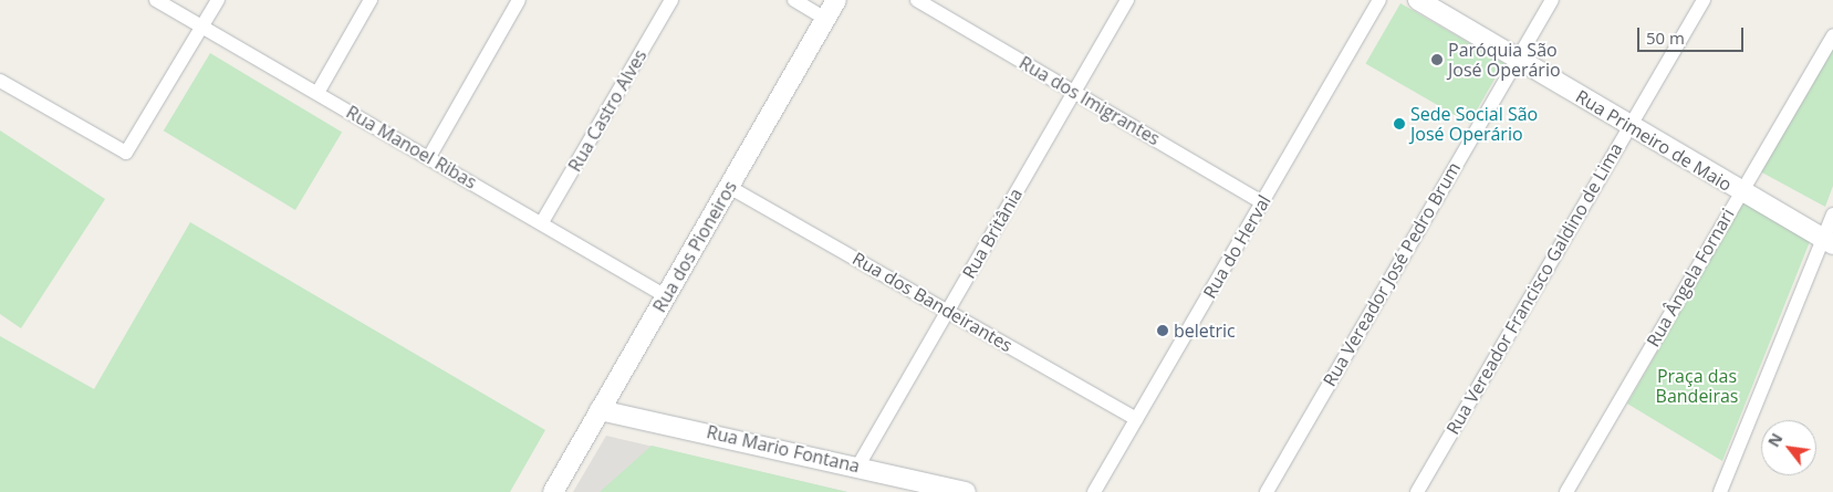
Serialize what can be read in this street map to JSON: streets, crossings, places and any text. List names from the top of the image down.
{
  "streets": {
    "main road": ["Rua Primeiro de Maio", "Rua dos Pioneiros", "Rua Mario Fontana"],
    "street": [
      "Rua dos Imigrantes",
      "Rua Castro Alves",
      "Rua Manoel Ribas",
      "Rua Britânia",
      "Rua do Herval",
      "Rua Vereador José Pedro Brum",
      "Rua Ângela Fornari",
      "Rua Vereador Francisco Galdino de Lima",
      "Rua dos Bandeirantes"
    ]
  },
  "crossings": [
    ["Rua dos Imigrantes", "Rua Britânia"],
    ["Rua dos Imigrantes", "Rua do Herval"],
    ["Rua Castro Alves", "Rua Manoel Ribas"],
    ["Rua Primeiro de Maio", "Rua Vereador José Pedro Brum"],
    ["Rua Primeiro de Maio", "Rua Ângela Fornari"],
    ["Rua Primeiro de Maio", "Rua Vereador Francisco Galdino de Lima"],
    ["Rua Manoel Ribas", "Rua dos Pioneiros"],
    ["Rua Britânia", "Rua dos Bandeirantes"],
    ["Rua Britânia", "Rua Mario Fontana"],
    ["Rua dos Pioneiros", "Rua dos Bandeirantes"],
    ["Rua dos Pioneiros", "Rua Mario Fontana"],
    ["Rua do Herval", "Rua dos Bandeirantes"]
  ],
  "parks": ["Praça das Bandeiras"],
  "places": ["Paróquia São José Operário", "Sede Social São José Operário", "beletric"],
  "scale_bar": "50 m",
  "north": "top left"
}
